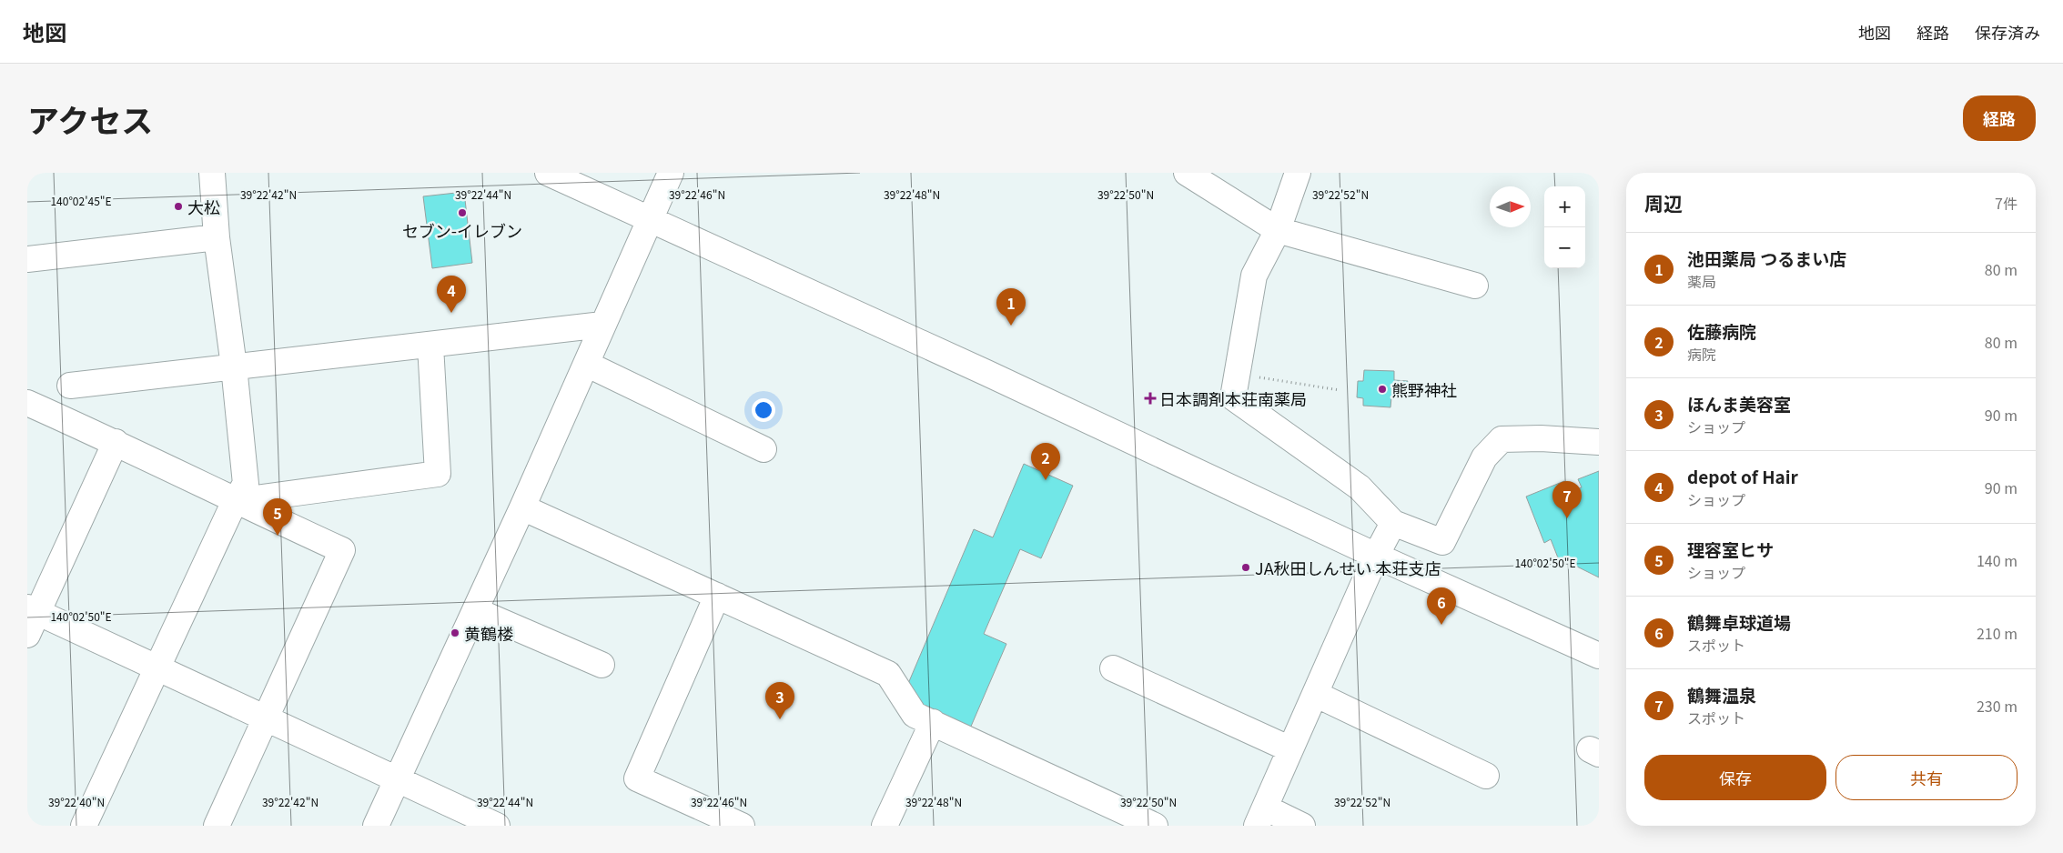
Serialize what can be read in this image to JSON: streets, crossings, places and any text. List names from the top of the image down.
{
  "places": {
    "other": [
      "大松",
      "セブン-イレブン",
      "熊野神社",
      "JA秋田しんせい 本荘支店",
      "黄鶴楼"
    ],
    "health": ["日本調剤本荘南薬局"]
  },
  "north": "right",
  "page": {
    "header": "地図",
    "nav": ["地図", "経路", "保存済み"],
    "title": "アクセス",
    "buttons": [
      "経路",
      ["保存", "共有"]
    ],
    "heading": ["周辺", "7件"],
    "map_buttons": ["+", "−"],
    "list": [
      {
        "mark": "1",
        "name": "池田薬局 つるまい店",
        "note": "薬局",
        "value": "80 m"
      },
      {
        "mark": "2",
        "name": "佐藤病院",
        "note": "病院",
        "value": "80 m"
      },
      {
        "mark": "3",
        "name": "ほんま美容室",
        "note": "ショップ",
        "value": "90 m"
      },
      {
        "mark": "4",
        "name": "depot of Hair",
        "note": "ショップ",
        "value": "90 m"
      },
      {
        "mark": "5",
        "name": "理容室ヒサ",
        "note": "ショップ",
        "value": "140 m"
      },
      {
        "mark": "6",
        "name": "鶴舞卓球道場",
        "note": "スポット",
        "value": "210 m"
      },
      {
        "mark": "7",
        "name": "鶴舞温泉",
        "note": "スポット",
        "value": "230 m"
      }
    ],
    "pins": [
      "4",
      "1",
      "2",
      "7",
      "5",
      "6",
      "3"
    ]
  },
  "coordinates": [
    "39°22'42\"N",
    "39°22'44\"N",
    "39°22'46\"N",
    "39°22'48\"N",
    "39°22'50\"N",
    "39°22'52\"N",
    "140°02'45\"E",
    "140°02'50\"E",
    "39°22'40\"N"
  ]
}
